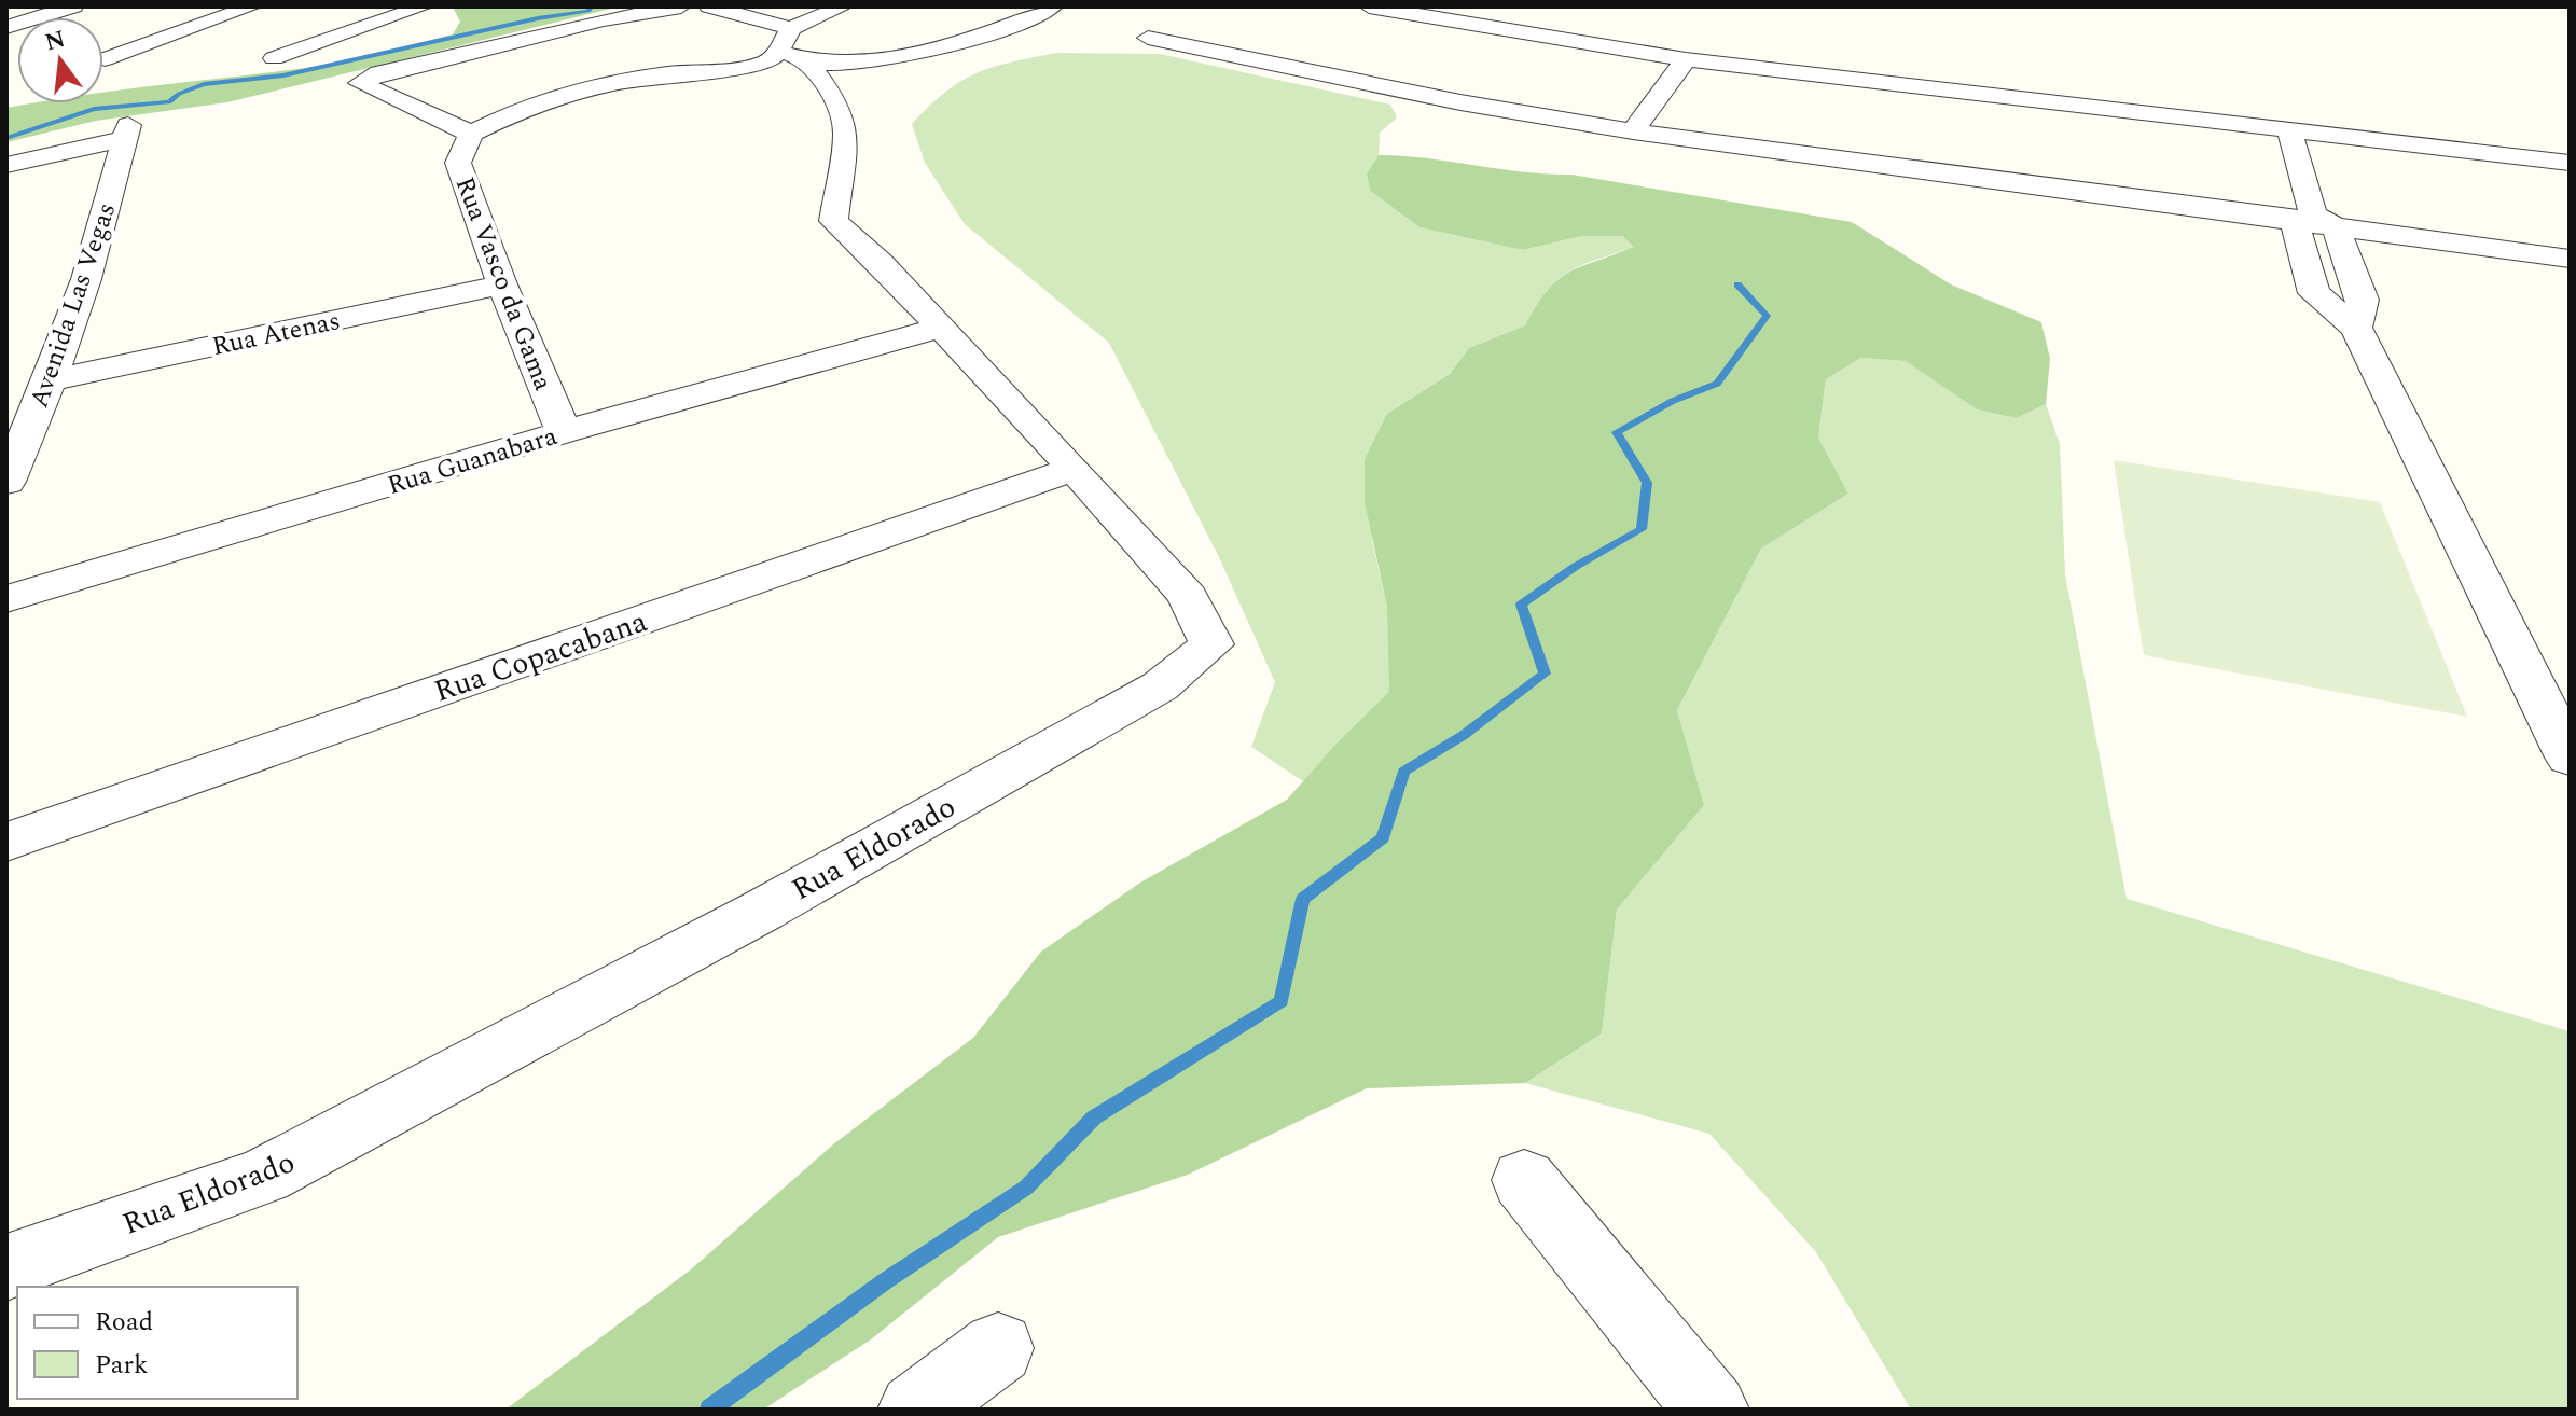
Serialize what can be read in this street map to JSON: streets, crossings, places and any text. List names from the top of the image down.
{
  "streets": {
    "street": [
      "Rua Vasco da Gama",
      "Avenida Las Vegas",
      "Rua Atenas",
      "Rua Guanabara",
      "Rua Copacabana",
      "Rua Eldorado"
    ]
  },
  "crossings": [
    ["Rua Vasco da Gama", "Rua Atenas"],
    ["Rua Vasco da Gama", "Rua Guanabara"],
    ["Avenida Las Vegas", "Rua Atenas"],
    ["Rua Guanabara", "Rua Eldorado"],
    ["Rua Copacabana", "Rua Eldorado"]
  ],
  "legend": ["Road", "Park"],
  "north": "top"
}
